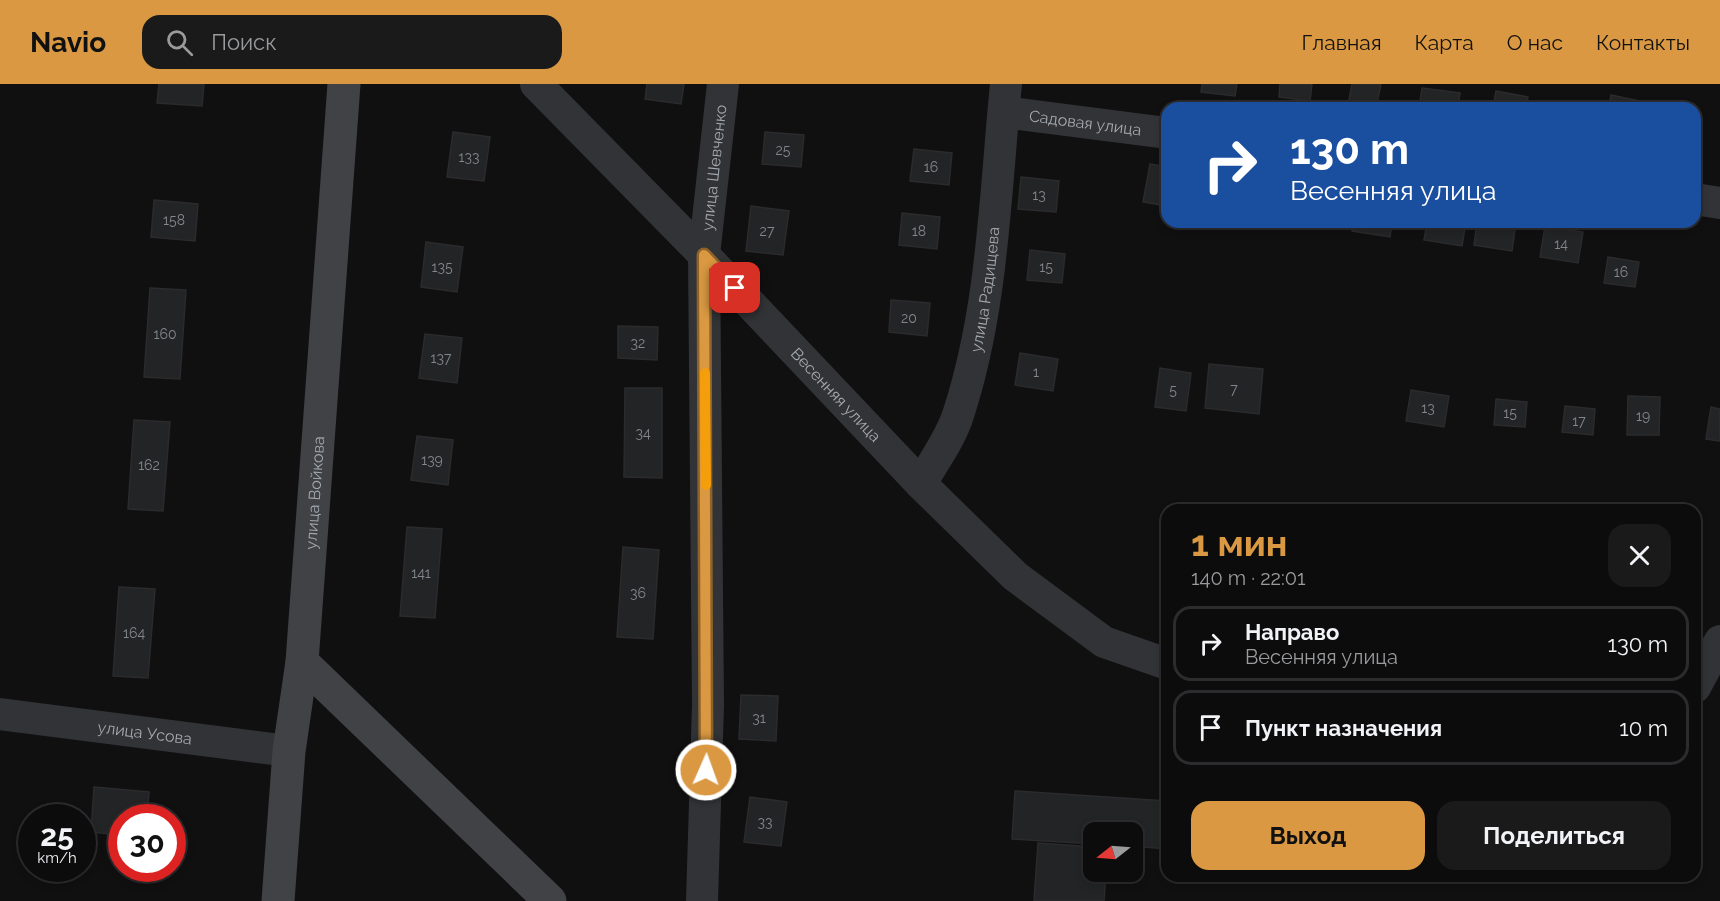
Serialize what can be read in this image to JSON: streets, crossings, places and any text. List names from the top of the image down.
{
  "streets": {
    "main road": ["улица Войкова"],
    "street": [
      "Садовая улица",
      "улица Шевченко",
      "улица Радищева",
      "Весенняя улица",
      "улица Усова"
    ]
  },
  "crossings": [
    ["Садовая улица", "улица Радищева"],
    ["улица Шевченко", "Весенняя улица"],
    ["улица Радищева", "Весенняя улица"],
    ["улица Войкова", "улица Усова"]
  ],
  "house_numbers": [
    "25",
    "133",
    "16",
    "13",
    "158",
    "27",
    "18",
    "14",
    "135",
    "15",
    "16",
    "20",
    "160",
    "32",
    "137",
    "1",
    "7",
    "5",
    "13",
    "15",
    "19",
    "17",
    "34",
    "139",
    "162",
    "141",
    "36",
    "164",
    "31",
    "33"
  ],
  "north": "left",
  "page": {
    "header": "Navio",
    "search": "Поиск",
    "nav": [
      "Главная",
      "Карта",
      "О нас",
      "Контакты"
    ],
    "turn": ["130 m", "Весенняя улица"],
    "heading": ["1 мин", "140 m · 22:01"],
    "list": [
      {
        "name": "Направо",
        "note": "Весенняя улица",
        "value": "130 m"
      },
      {
        "name": "Пункт назначения",
        "value": "10 m"
      }
    ],
    "buttons": ["Выход", "Поделиться"],
    "speed": "25 km/h",
    "limit": "30"
  }
}
